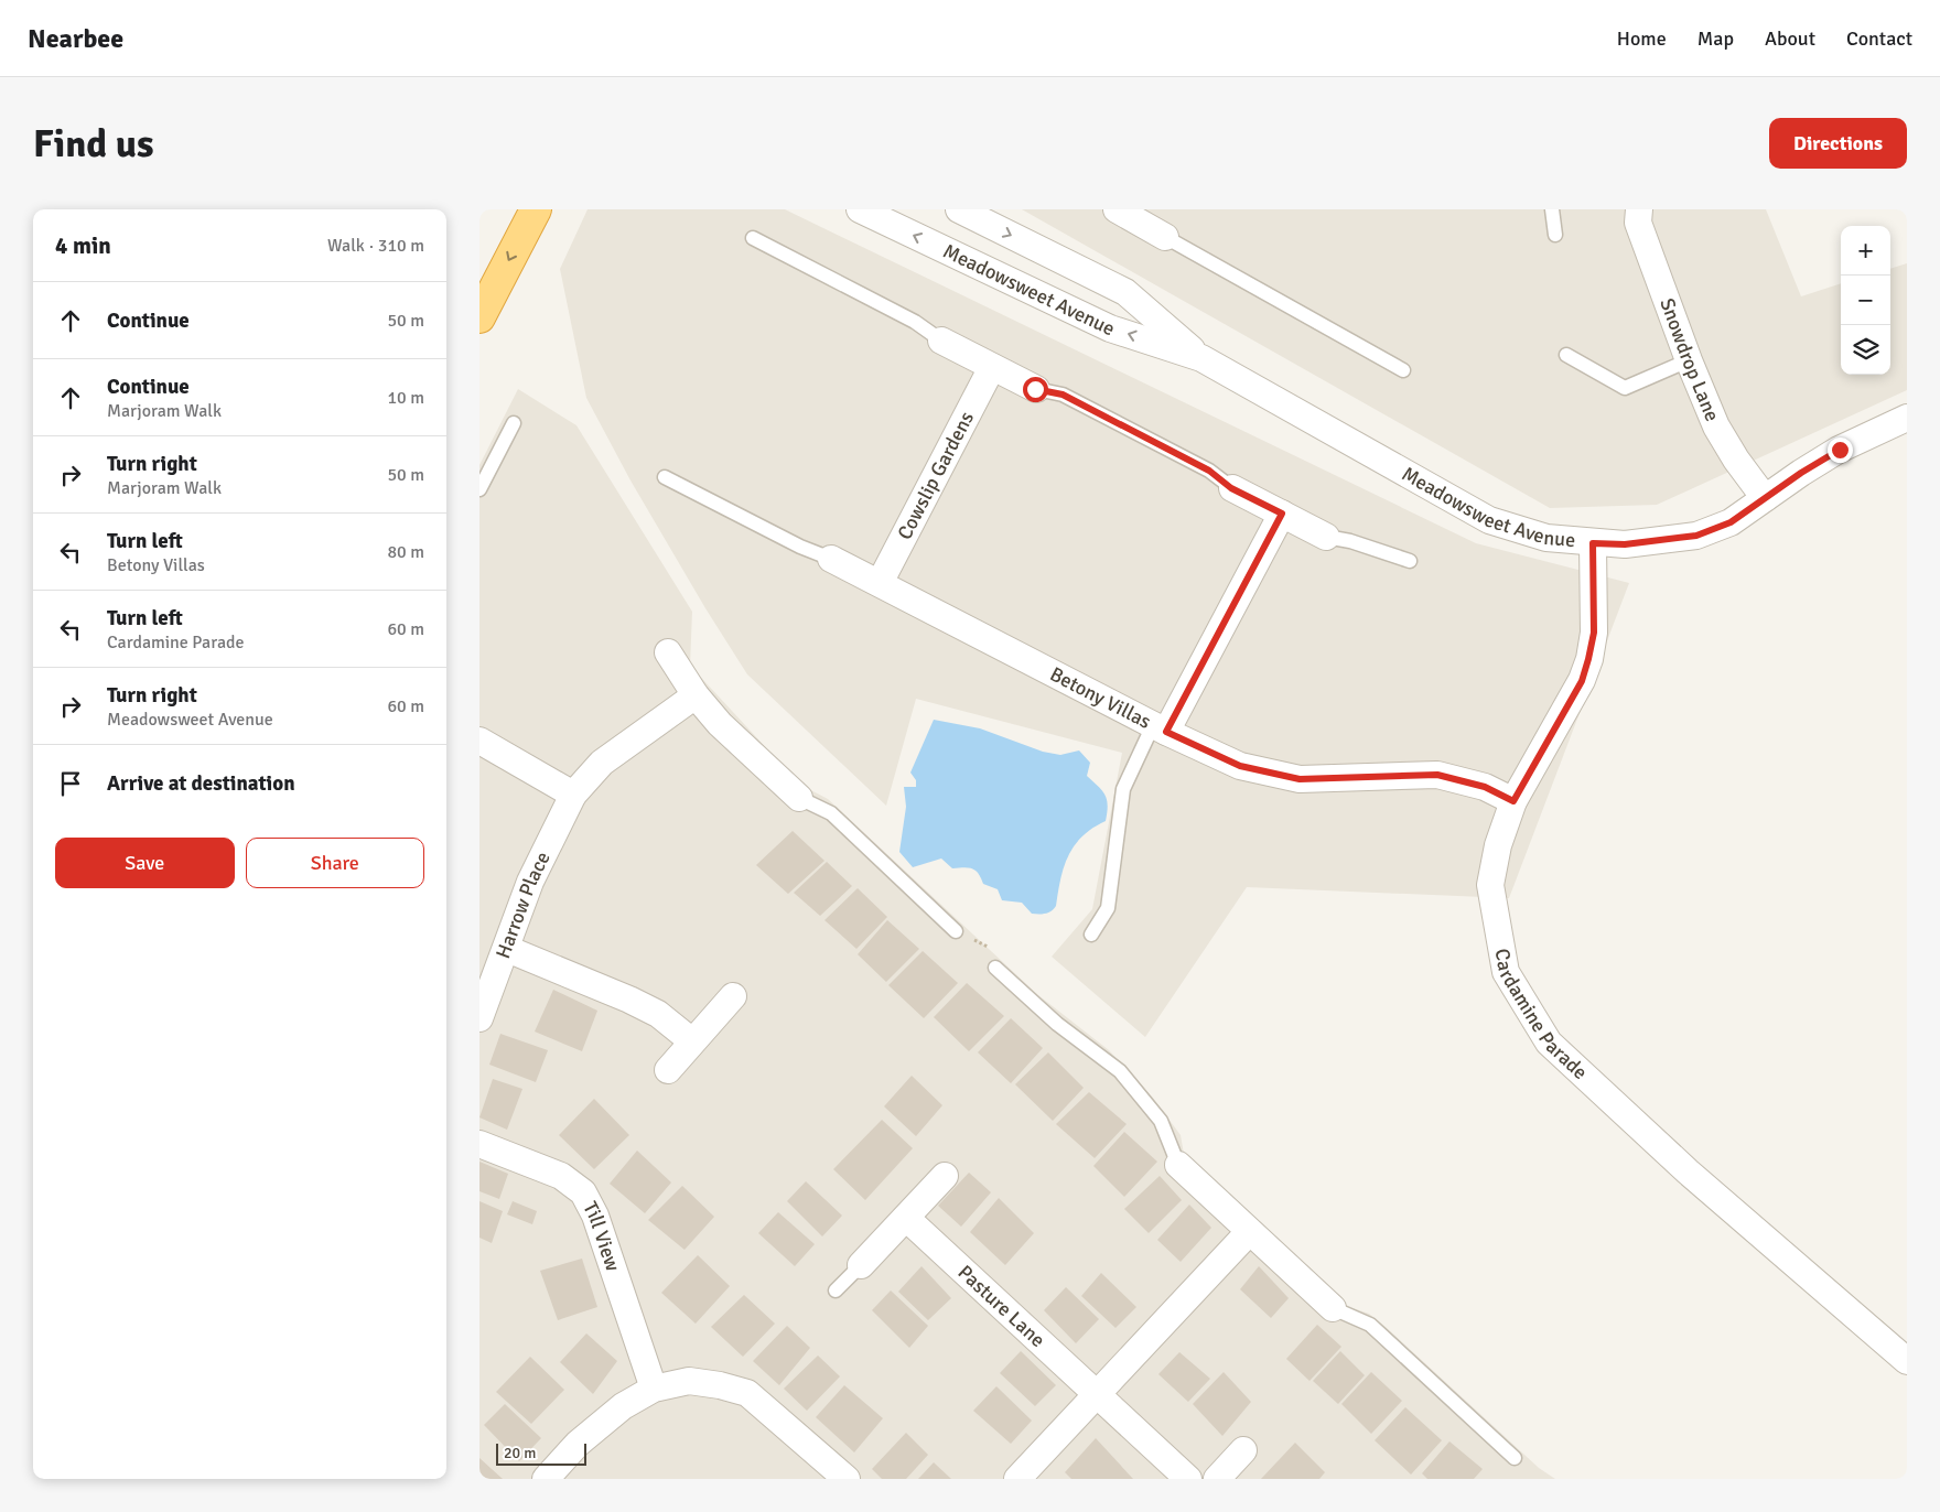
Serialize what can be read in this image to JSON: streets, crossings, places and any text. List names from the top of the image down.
{
  "streets": {
    "street": [
      "Meadowsweet Avenue",
      "Snowdrop Lane",
      "Cowslip Gardens",
      "Betony Villas",
      "Harrow Place",
      "Cardamine Parade",
      "Till View",
      "Pasture Lane"
    ]
  },
  "crossings": [
    ["Meadowsweet Avenue", "Snowdrop Lane"],
    ["Meadowsweet Avenue", "Cardamine Parade"],
    ["Cowslip Gardens", "Betony Villas"],
    ["Betony Villas", "Cardamine Parade"]
  ],
  "scale_bar": "20 m",
  "page": {
    "header": "Nearbee",
    "nav": [
      "Home",
      "Map",
      "About",
      "Contact"
    ],
    "buttons": [
      "Directions",
      ["Save", "Share"]
    ],
    "title": "Find us",
    "heading": ["4 min", "Walk · 310 m"],
    "map_buttons": ["+", "−"],
    "list": [
      ["Continue", "50 m"],
      ["Continue", "Marjoram Walk", "10 m"],
      ["Turn right", "Marjoram Walk", "50 m"],
      ["Turn left", "Betony Villas", "80 m"],
      ["Turn left", "Cardamine Parade", "60 m"],
      ["Turn right", "Meadowsweet Avenue", "60 m"],
      "Arrive at destination"
    ],
    "scale": "20 m"
  }
}
